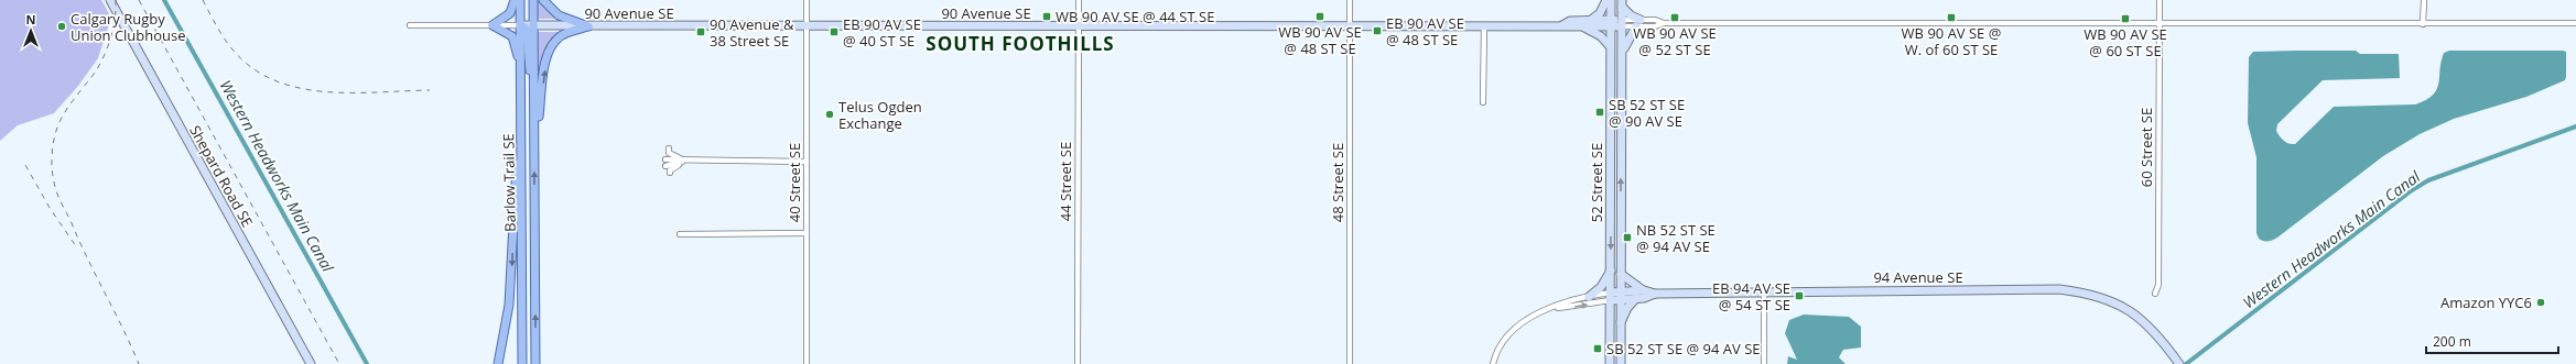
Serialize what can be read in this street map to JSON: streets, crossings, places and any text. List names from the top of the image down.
{
  "streets": {
    "main road": ["Barlow Trail SE"],
    "street": [
      "90 Avenue SE",
      "60 Street SE",
      "Shepard Road SE",
      "44 Street SE",
      "40 Street SE",
      "48 Street SE",
      "52 Street SE",
      "94 Avenue SE"
    ]
  },
  "crossings": [
    ["90 Avenue SE", "60 Street SE"],
    ["90 Avenue SE", "44 Street SE"],
    ["90 Avenue SE", "Barlow Trail SE"],
    ["90 Avenue SE", "40 Street SE"],
    ["90 Avenue SE", "48 Street SE"],
    ["90 Avenue SE", "52 Street SE"],
    ["52 Street SE", "94 Avenue SE"]
  ],
  "districts": ["SOUTH FOOTHILLS"],
  "water": ["Western Headworks Main Canal"],
  "places": {
    "transit": [
      "WB 90 AV SE @ 44 ST SE",
      "WB 90 AV SE @ 48 ST SE",
      "WB 90 AV SE @ 52 ST SE",
      "WB 90 AV SE @ W. of 60 ST SE",
      "WB 90 AV SE @ 60 ST SE",
      "EB 90 AV SE @ 48 ST SE",
      "90 Avenue & 38 Street SE",
      "EB 90 AV SE @ 40 ST SE",
      "SB 52 ST SE @ 90 AV SE",
      "NB 52 ST SE @ 94 AV SE",
      "EB 94 AV SE @ 54 ST SE",
      "SB 52 ST SE @ 94 AV SE"
    ],
    "other": ["Calgary Rugby Union Clubhouse", "Telus Ogden Exchange", "Amazon YYC6"]
  },
  "scale_bar": "200 m",
  "north": "top"
}
